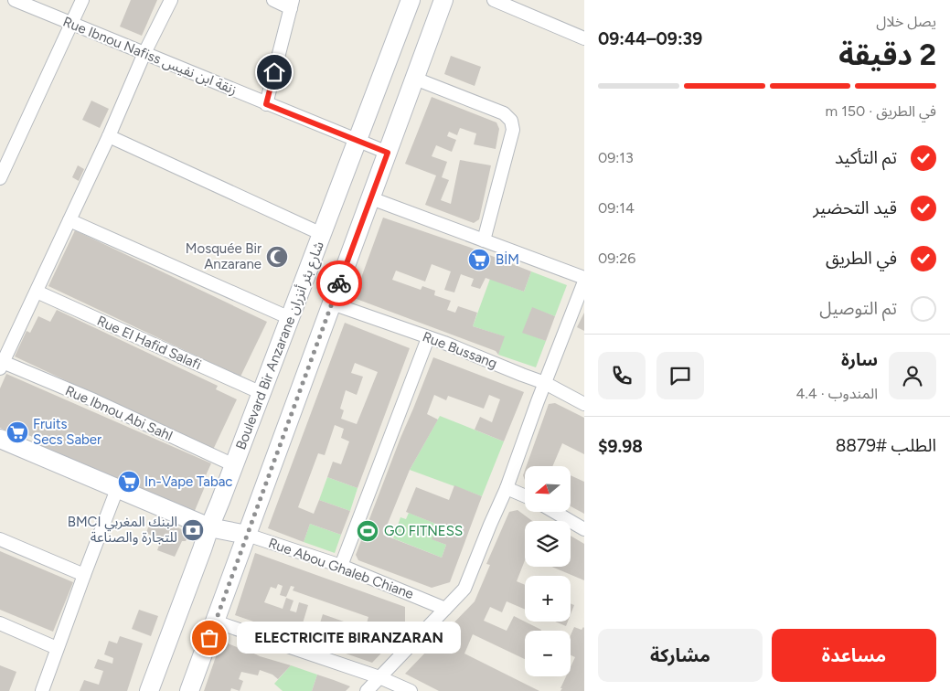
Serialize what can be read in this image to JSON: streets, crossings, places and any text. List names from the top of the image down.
{
  "streets": {
    "main road": ["Boulevard Bir Anzarane شارع بئر أنزران", "Rue Abou Ghaleb Chiane"],
    "street": [
      "Rue Ibnou Nafiss زنقة ابن نفيس",
      "Rue El Hafid Salafi",
      "Rue Bussang",
      "Rue Ibnou Abi Sahl"
    ]
  },
  "crossings": [
    ["Rue Ibnou Nafiss زنقة ابن نفيس", "Boulevard Bir Anzarane شارع بئر أنزران"],
    ["Rue El Hafid Salafi", "Boulevard Bir Anzarane شارع بئر أنزران"],
    ["Boulevard Bir Anzarane شارع بئر أنزران", "Rue Ibnou Abi Sahl"],
    ["Boulevard Bir Anzarane شارع بئر أنزران", "Rue Abou Ghaleb Chiane"]
  ],
  "places": {
    "mosque": ["Mosquée Bir Anzarane"],
    "supermarket": ["BİM", "Fruits Secs Saber", "In-Vape Tabac"],
    "bank": ["BMCI البنك المغربي للتجارة والصناعة"],
    "sports": ["GO FITNESS"],
    "other": ["ELECTRICITE BIRANZARAN"]
  },
  "north": "left",
  "page": {
    "heading": ["2 دقيقة", "يصل خلال", "09:39–09:44"],
    "panel": [
      "سارة",
      "المندوب · 4.4",
      "الطلب #8879",
      "$9.98"
    ],
    "bar": "في الطريق · 150 m",
    "list": [
      ["تم التأكيد", "09:13"],
      ["قيد التحضير", "09:14"],
      ["في الطريق", "09:26"],
      "تم التوصيل"
    ],
    "map_buttons": ["+", "−"],
    "buttons": ["مساعدة", "مشاركة"],
    "bubble": "ELECTRICITE BIRANZARAN"
  }
}
